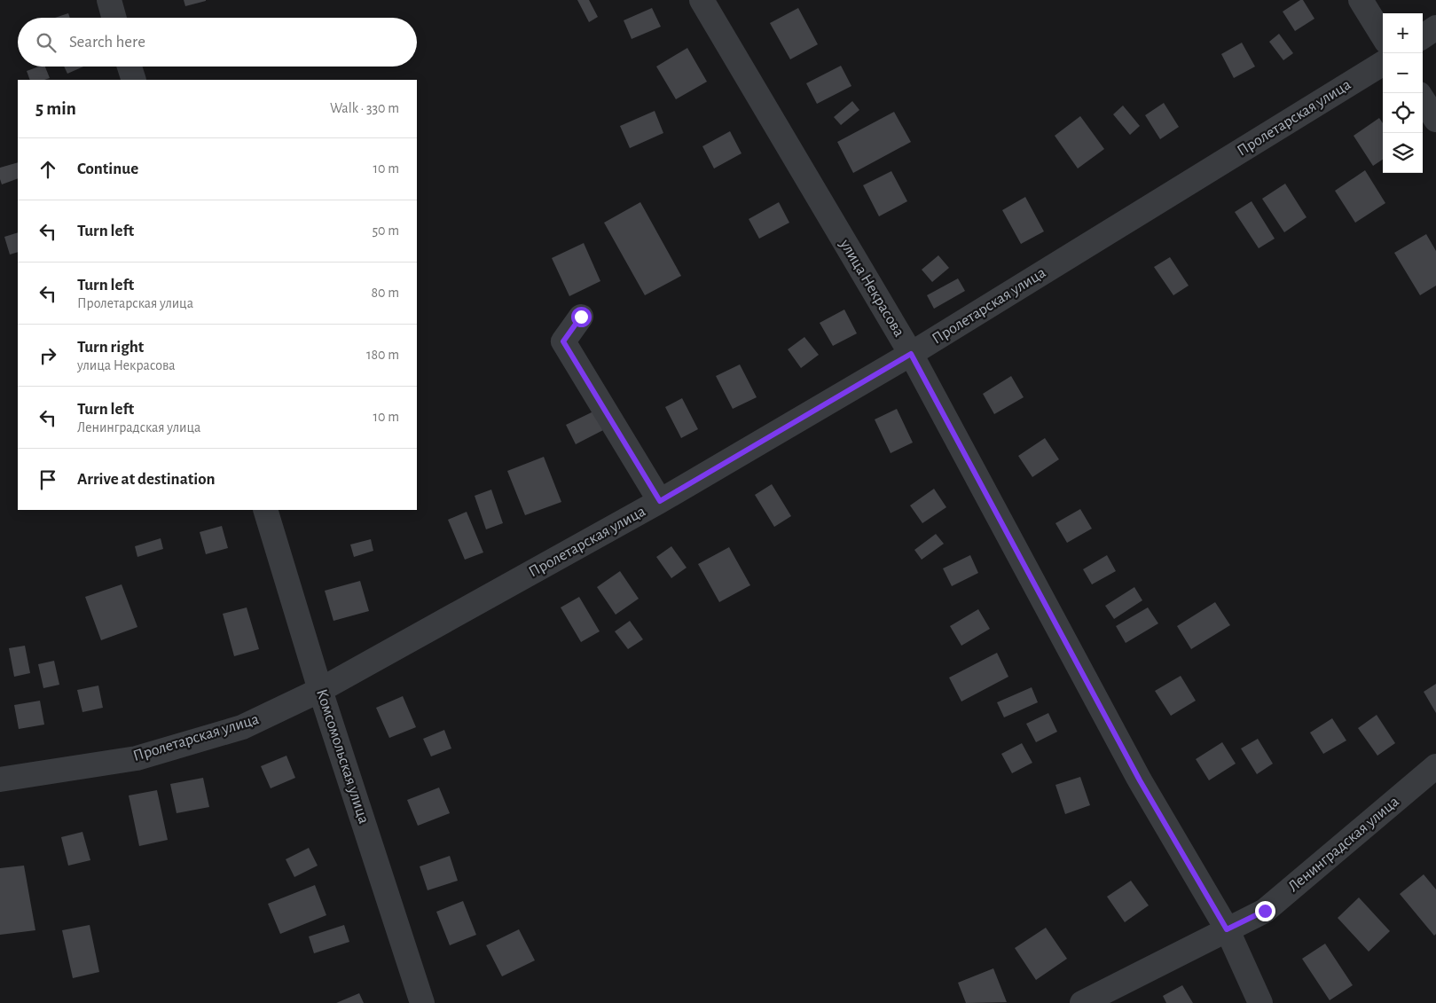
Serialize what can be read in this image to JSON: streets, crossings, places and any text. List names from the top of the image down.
{
  "streets": {
    "street": [
      "Пролетарская улица",
      "улица Некрасова",
      "Комсомольская улица",
      "Ленинградская улица"
    ]
  },
  "crossings": [
    ["Пролетарская улица", "улица Некрасова"],
    ["Пролетарская улица", "Комсомольская улица"],
    ["улица Некрасова", "Ленинградская улица"]
  ],
  "page": {
    "map_buttons": ["+", "−"],
    "search": "Search here",
    "heading": ["5 min", "Walk · 330 m"],
    "list": [
      ["Continue", "10 m"],
      ["Turn left", "50 m"],
      ["Turn left", "Пролетарская улица", "80 m"],
      ["Turn right", "улица Некрасова", "180 m"],
      ["Turn left", "Ленинградская улица", "10 m"],
      "Arrive at destination"
    ]
  }
}
